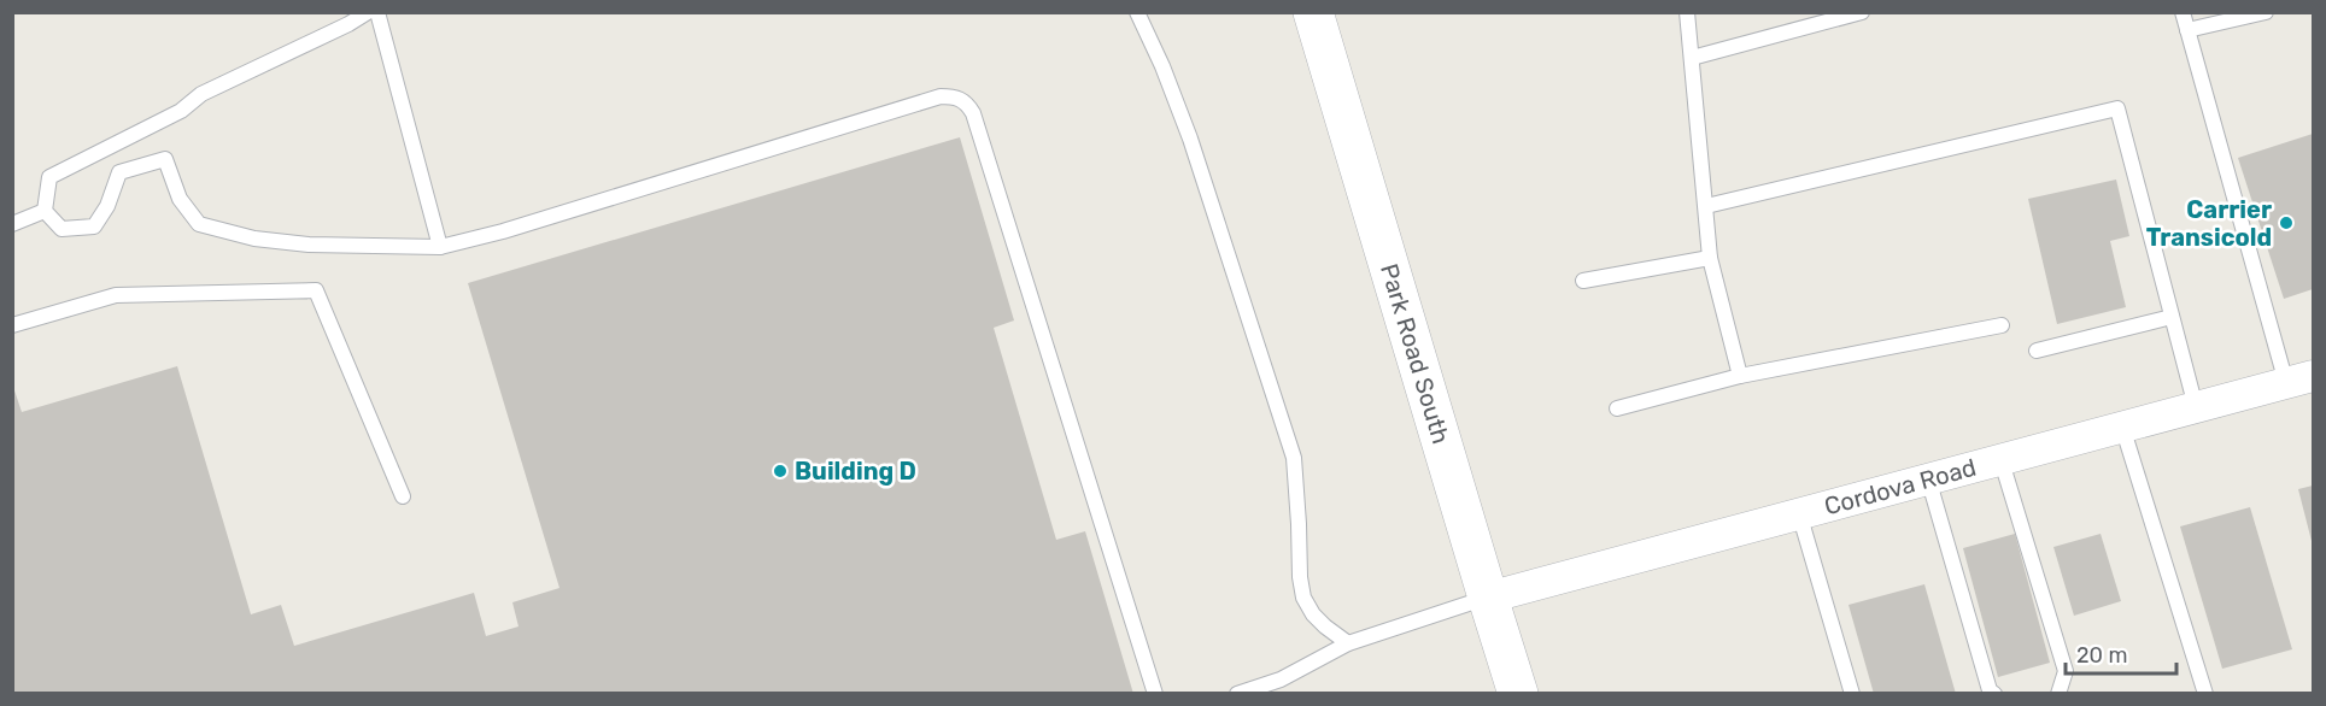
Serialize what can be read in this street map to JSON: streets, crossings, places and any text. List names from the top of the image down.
{
  "streets": {
    "main road": ["Park Road South"],
    "street": ["Cordova Road"]
  },
  "crossings": [
    ["Park Road South", "Cordova Road"]
  ],
  "places": ["Carrier Transicold", "Building D"],
  "scale_bar": "20 m"
}
